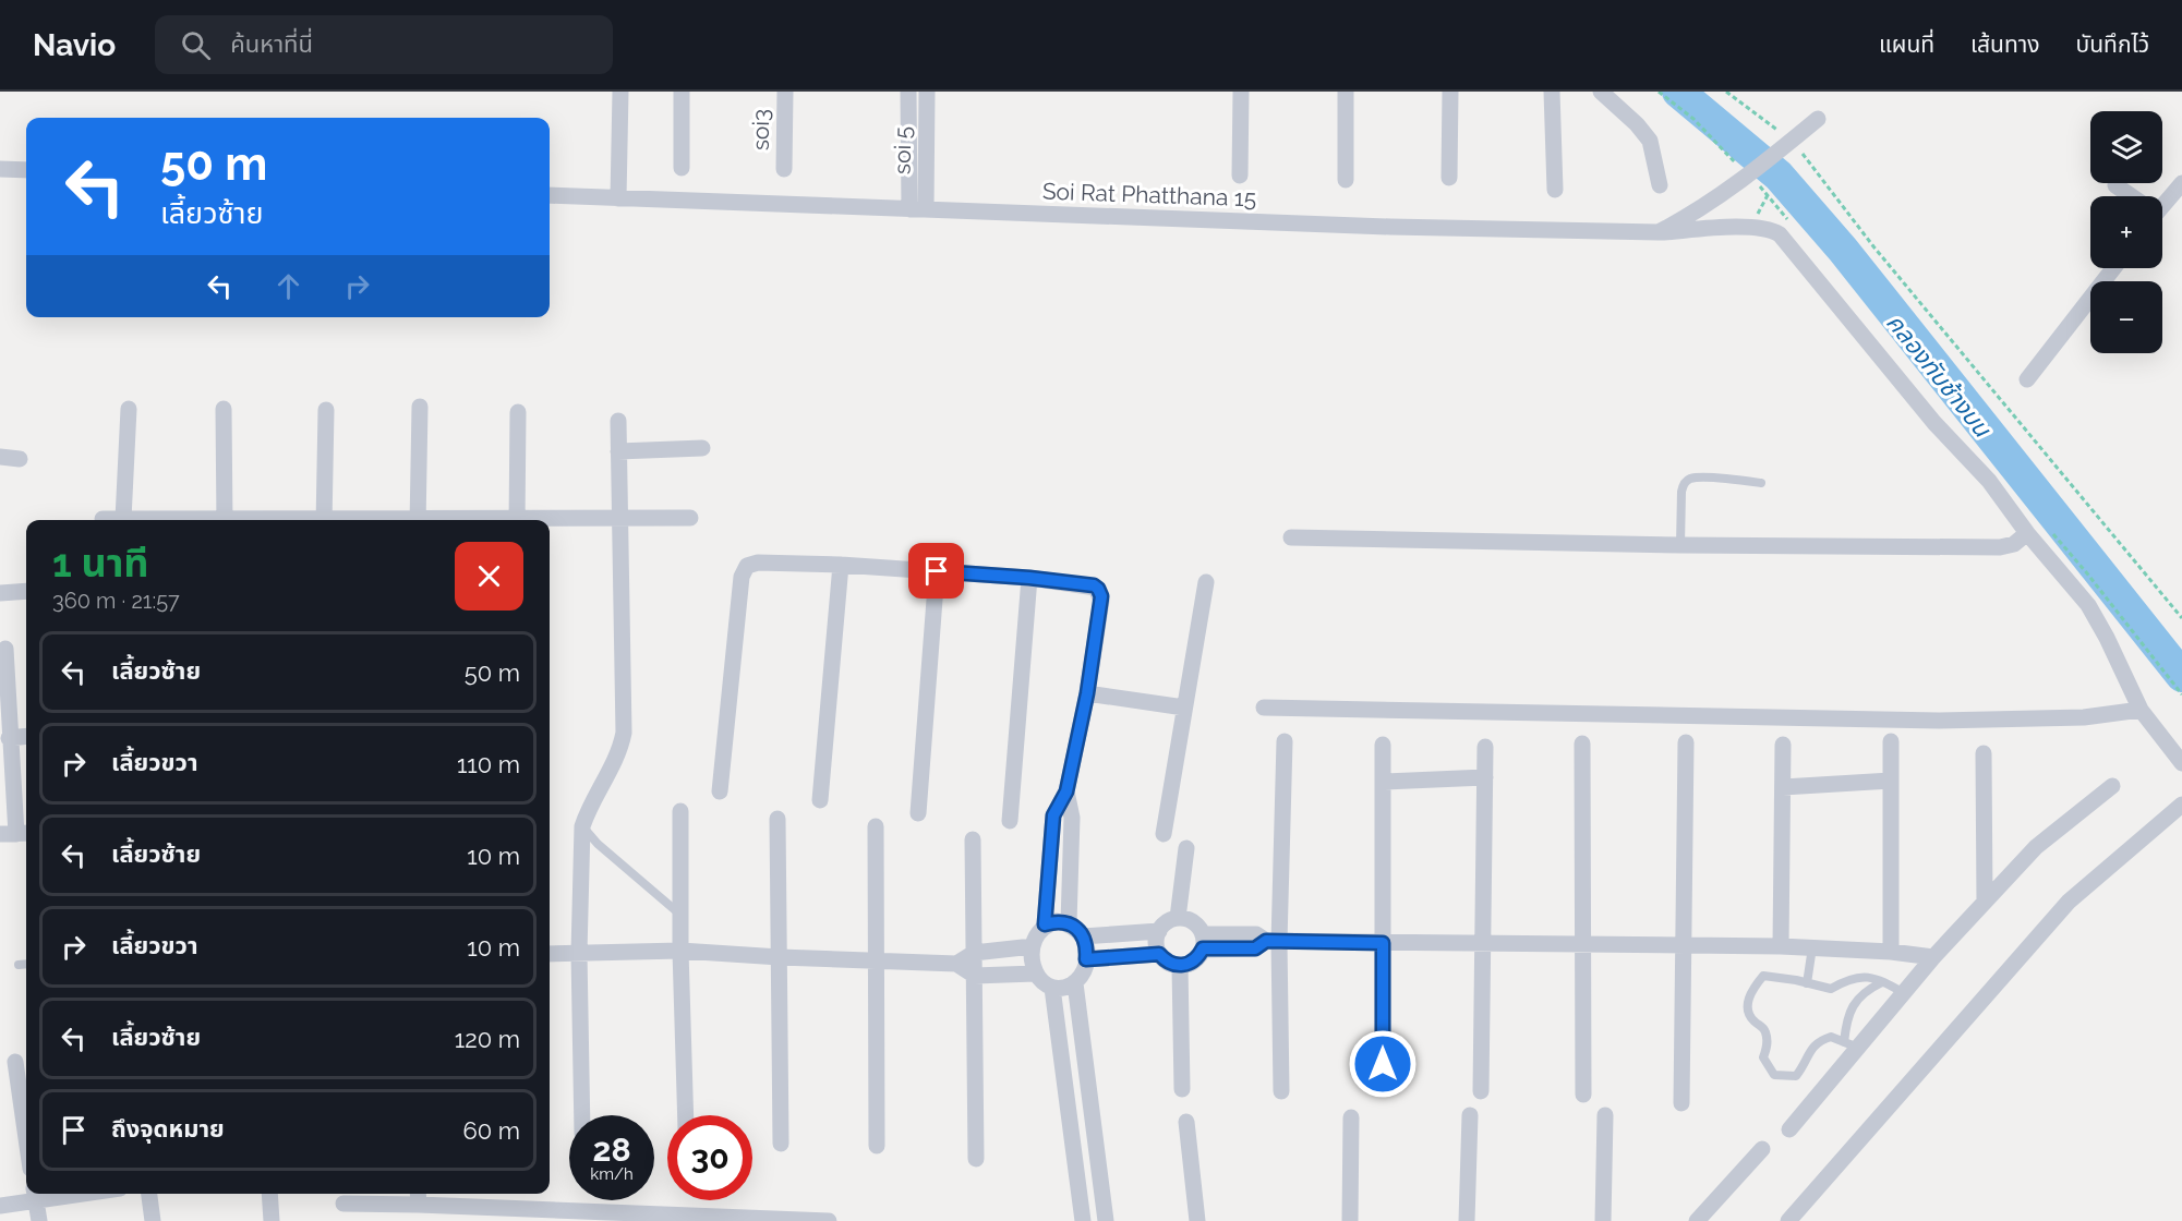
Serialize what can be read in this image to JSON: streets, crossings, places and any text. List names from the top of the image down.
{
  "streets": {
    "street": ["soi3", "soi 5", "Soi Rat Phatthana 15"]
  },
  "crossings": [
    ["soi 5", "Soi Rat Phatthana 15"]
  ],
  "water": ["คลองทับช้างบน"],
  "page": {
    "header": "Navio",
    "search": "ค้นหาที่นี่",
    "nav": ["แผนที่", "เส้นทาง", "บันทึกไว้"],
    "map_buttons": ["+", "−"],
    "turn": ["50 m", "เลี้ยวซ้าย"],
    "heading": ["1 นาที", "360 m · 21:57"],
    "list": [
      {
        "name": "เลี้ยวซ้าย",
        "value": "50 m"
      },
      {
        "name": "เลี้ยวขวา",
        "value": "110 m"
      },
      {
        "name": "เลี้ยวซ้าย",
        "value": "10 m"
      },
      {
        "name": "เลี้ยวขวา",
        "value": "10 m"
      },
      {
        "name": "เลี้ยวซ้าย",
        "value": "120 m"
      },
      {
        "name": "ถึงจุดหมาย",
        "value": "60 m"
      }
    ],
    "speed": "28 km/h",
    "limit": "30"
  }
}
